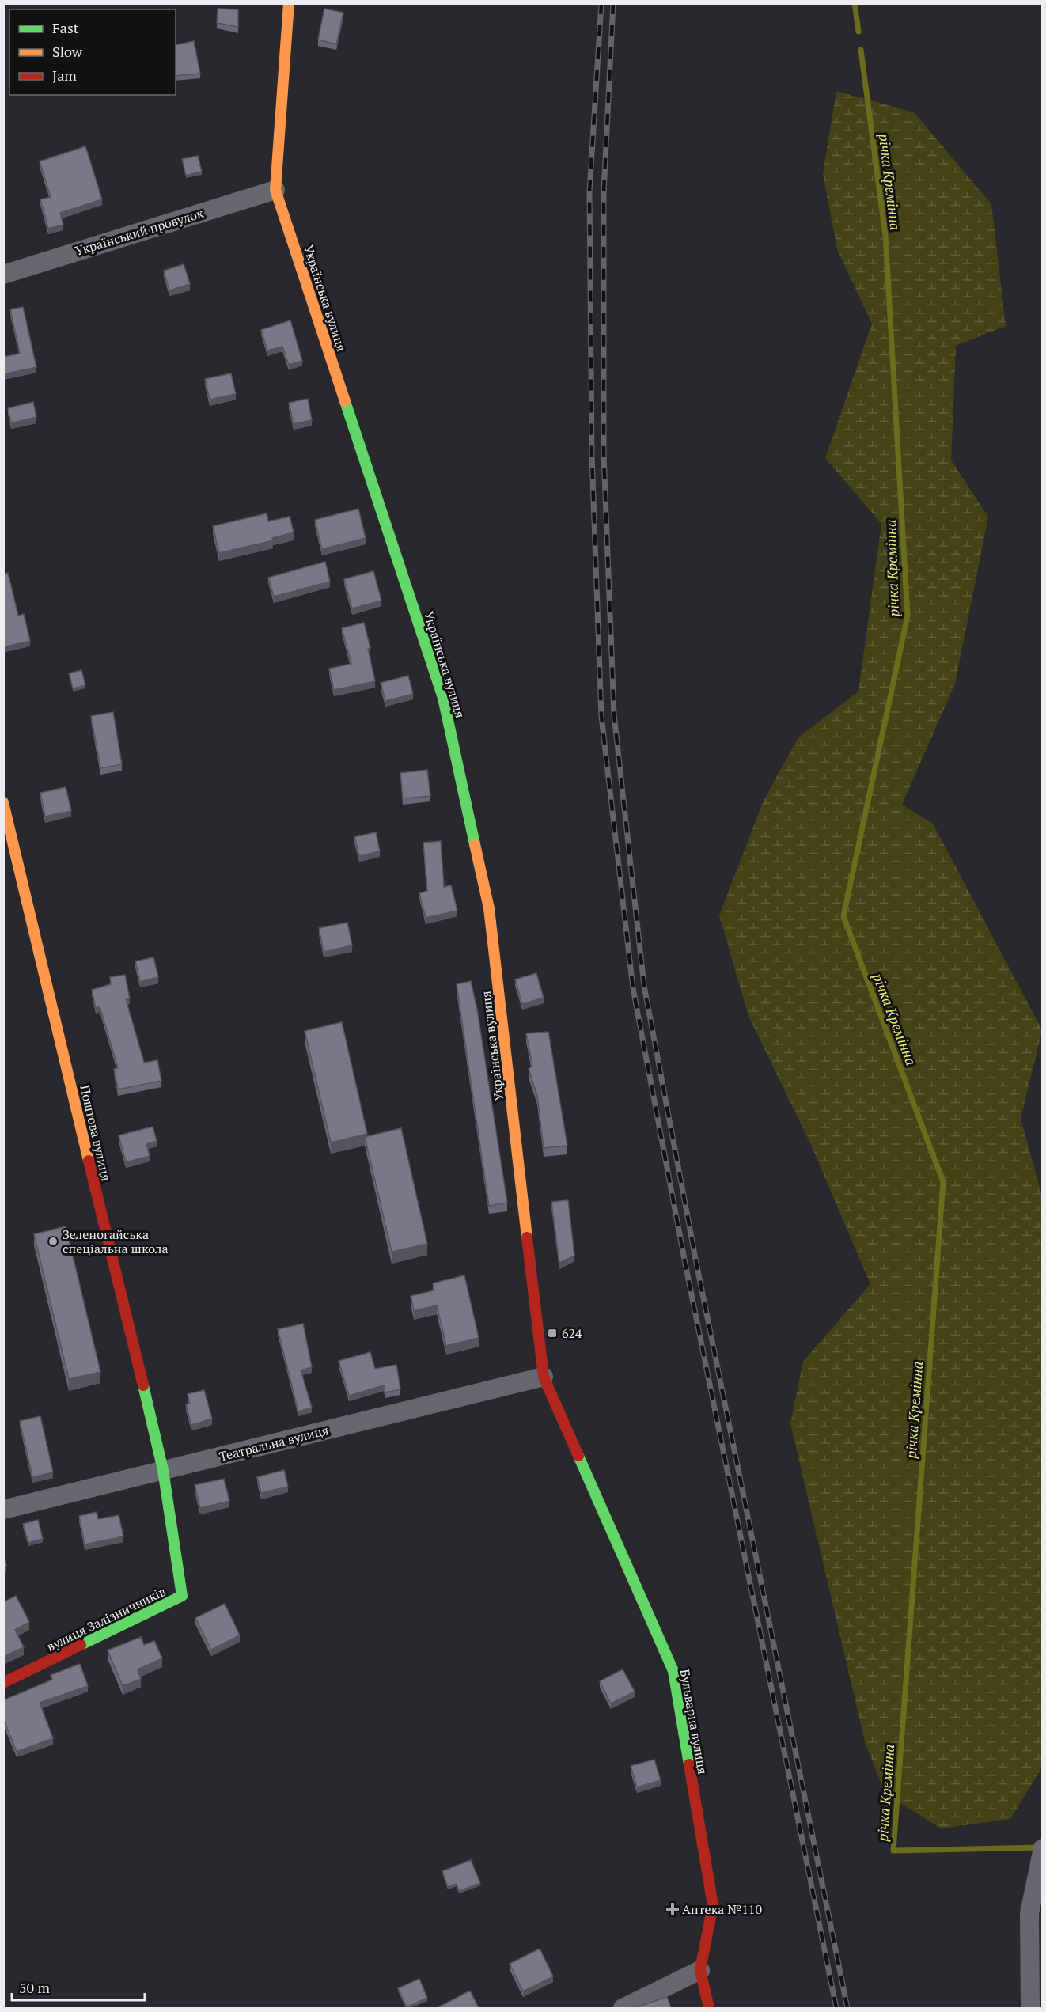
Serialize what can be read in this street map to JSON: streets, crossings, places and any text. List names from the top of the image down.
{
  "streets": {
    "street": [
      "Український провулок",
      "Українська вулиця",
      "Поштова вулиця",
      "Театральна вулиця",
      "вулиця Залізничників",
      "Бульварна вулиця"
    ]
  },
  "crossings": [
    ["Український провулок", "Українська вулиця"],
    ["Українська вулиця", "Театральна вулиця"],
    ["Українська вулиця", "Бульварна вулиця"],
    ["Поштова вулиця", "Театральна вулиця"],
    ["Поштова вулиця", "вулиця Залізничників"],
    ["Театральна вулиця", "вулиця Залізничників"],
    ["Театральна вулиця", "Бульварна вулиця"]
  ],
  "water": ["річка Кремінна"],
  "places": {
    "other": ["Зеленогайська спеціальна школа"],
    "transit": ["624"],
    "health": ["Аптека №110"]
  },
  "legend": ["Fast", "Slow", "Jam"],
  "scale_bar": "50 m"
}
